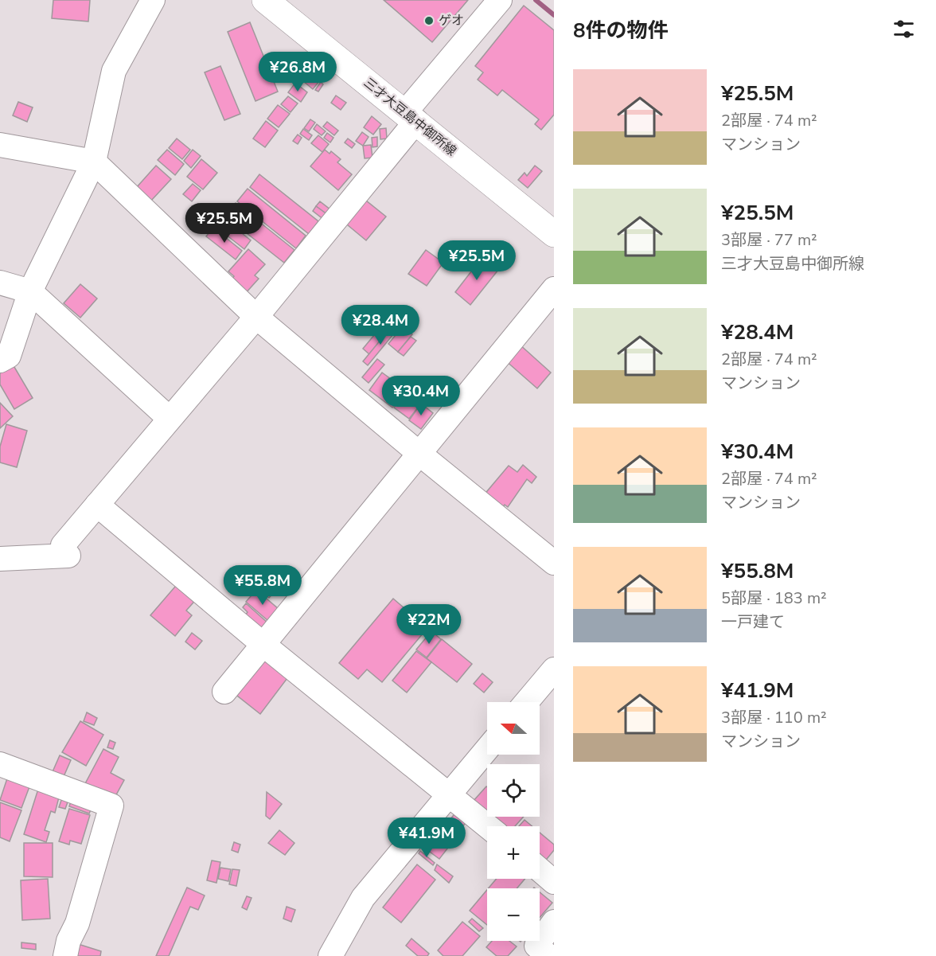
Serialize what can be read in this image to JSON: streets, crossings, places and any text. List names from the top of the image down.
{
  "streets": {
    "main road": ["三才大豆島中御所線"]
  },
  "places": ["ゲオ"],
  "north": "left",
  "page": {
    "heading": "8件の物件",
    "price": [
      "¥26.8M",
      "¥25.5M",
      "¥25.5M",
      "¥28.4M",
      "¥30.4M",
      "¥55.8M",
      "¥22M",
      "¥41.9M"
    ],
    "list": [
      {
        "name": "¥25.5M",
        "note": "2部屋 · 74 m² · マンション"
      },
      {
        "name": "¥25.5M",
        "note": "3部屋 · 77 m² · 三才大豆島中御所線"
      },
      {
        "name": "¥28.4M",
        "note": "2部屋 · 74 m² · マンション"
      },
      {
        "name": "¥30.4M",
        "note": "2部屋 · 74 m² · マンション"
      },
      {
        "name": "¥55.8M",
        "note": "5部屋 · 183 m² · 一戸建て"
      },
      {
        "name": "¥41.9M",
        "note": "3部屋 · 110 m² · マンション"
      }
    ],
    "map_buttons": ["+", "−"]
  }
}
